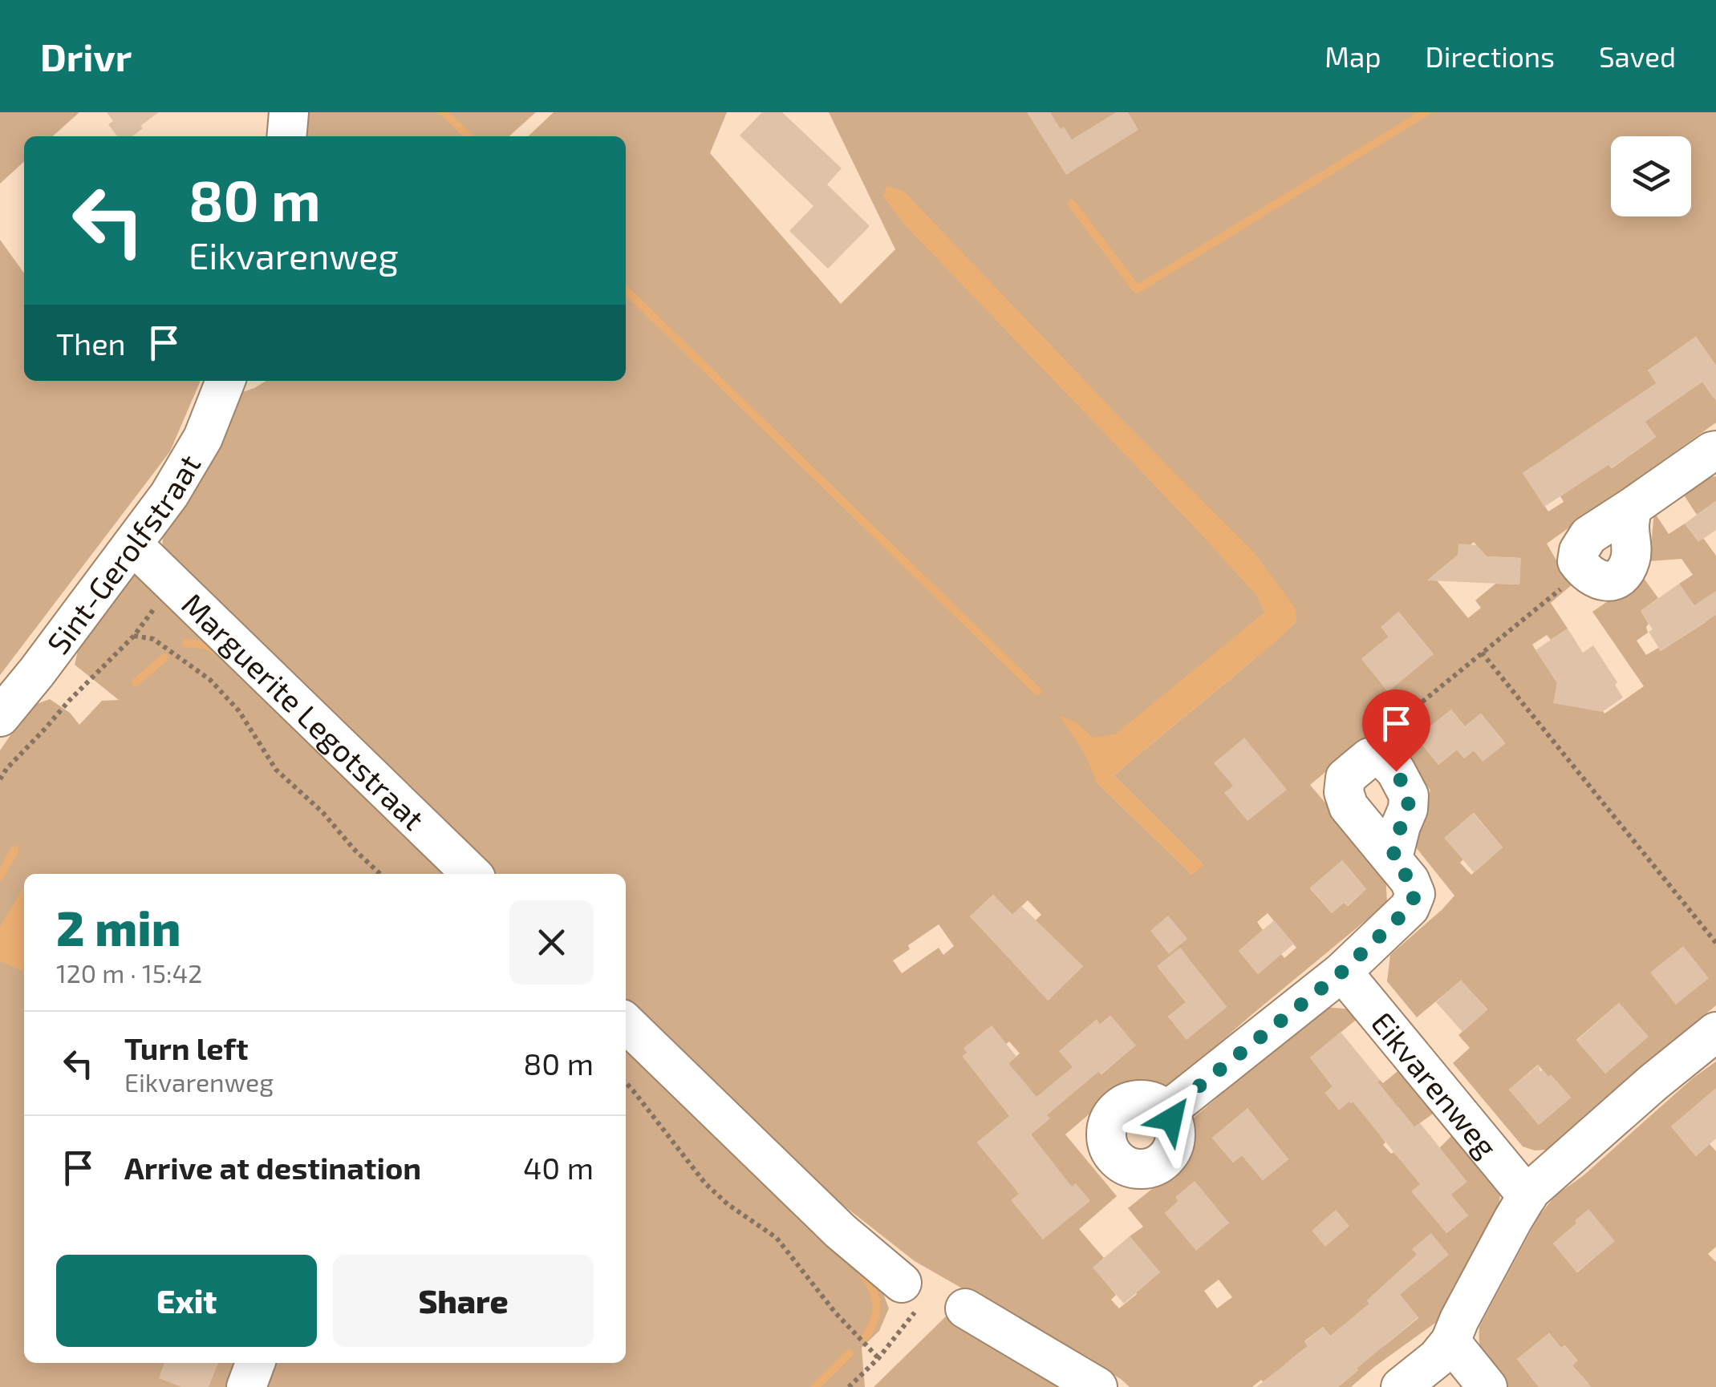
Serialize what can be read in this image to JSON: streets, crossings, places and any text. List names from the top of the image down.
{
  "streets": {
    "street": ["Sint-Gerolfstraat", "Marguerite Legotstraat", "Eikvarenweg"]
  },
  "crossings": [
    ["Sint-Gerolfstraat", "Marguerite Legotstraat"]
  ],
  "page": {
    "header": "Drivr",
    "nav": ["Map", "Directions", "Saved"],
    "turn": ["80 m", "Eikvarenweg"],
    "then": "Then",
    "heading": ["2 min", "120 m · 15:42"],
    "list": [
      {
        "name": "Turn left",
        "note": "Eikvarenweg",
        "value": "80 m"
      },
      {
        "name": "Arrive at destination",
        "value": "40 m"
      }
    ],
    "buttons": ["Exit", "Share"]
  }
}
